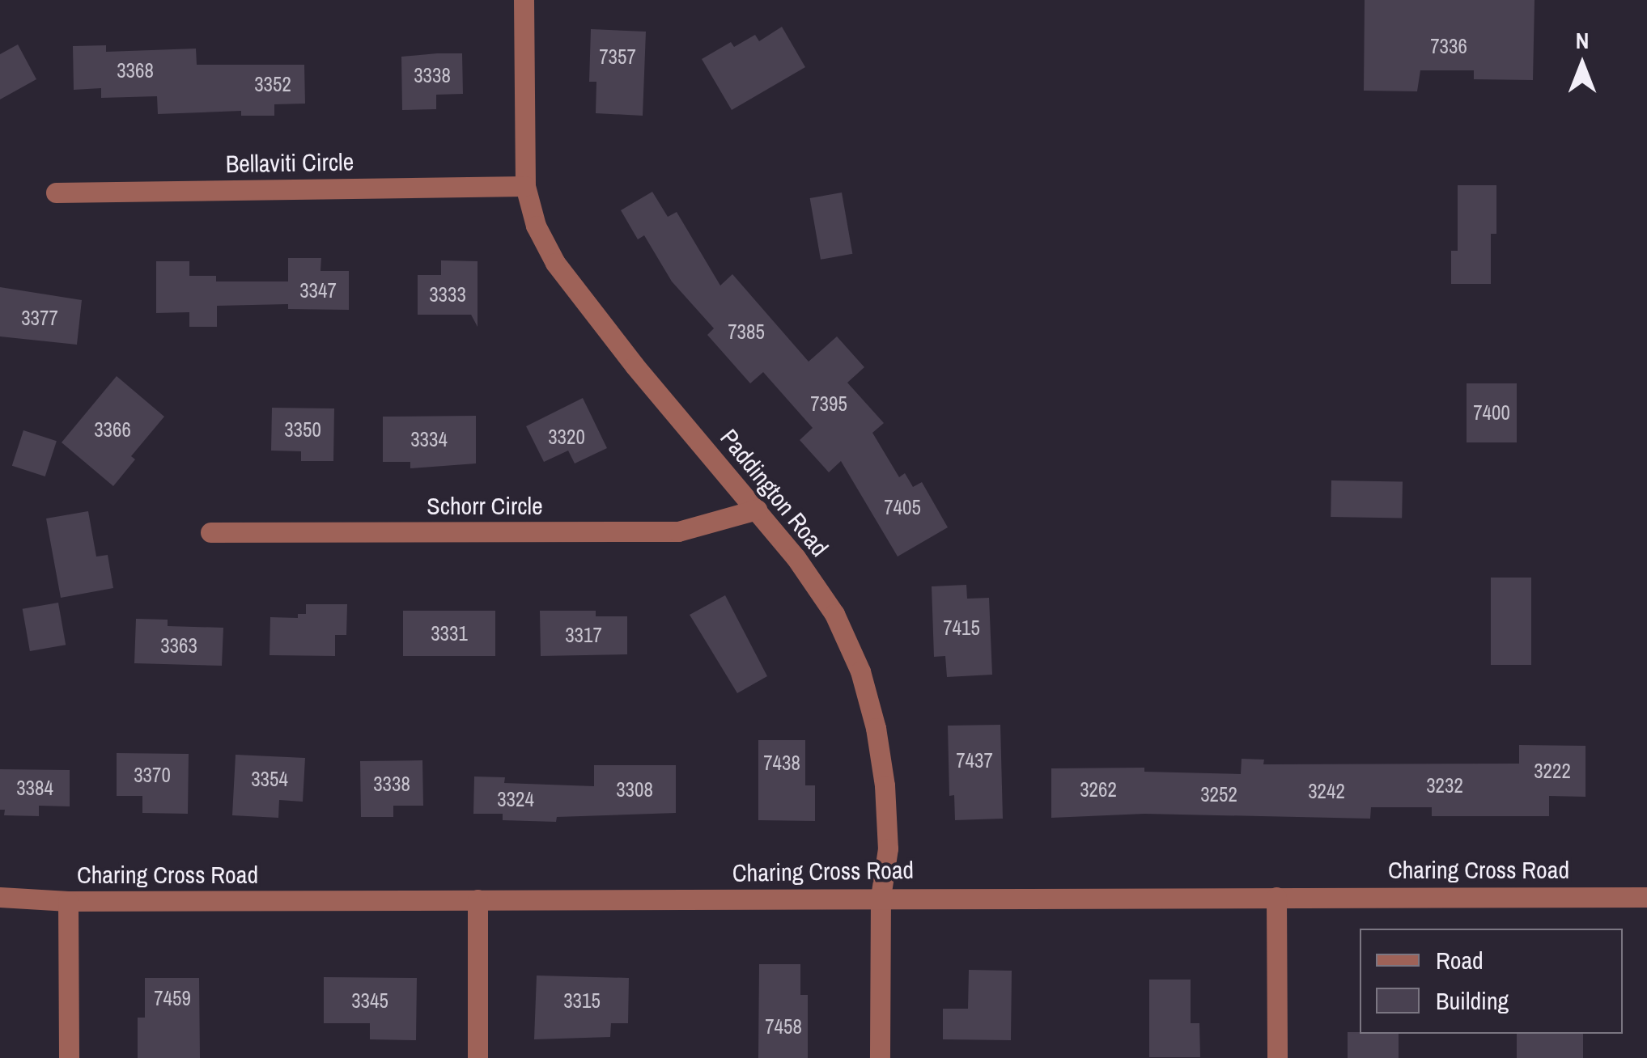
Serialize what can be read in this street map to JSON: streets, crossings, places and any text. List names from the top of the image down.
{
  "streets": {
    "street": [
      "Bellaviti Circle",
      "Paddington Road",
      "Schorr Circle",
      "Charing Cross Road"
    ]
  },
  "crossings": [
    ["Bellaviti Circle", "Paddington Road"],
    ["Paddington Road", "Schorr Circle"],
    ["Paddington Road", "Charing Cross Road"]
  ],
  "house_numbers": [
    "7336",
    "7357",
    "3368",
    "3338",
    "3352",
    "3347",
    "3333",
    "3377",
    "7385",
    "7395",
    "7400",
    "3366",
    "3350",
    "3320",
    "3334",
    "7405",
    "7415",
    "3331",
    "3317",
    "3363",
    "7437",
    "7438",
    "3222",
    "3370",
    "3354",
    "3338",
    "3232",
    "3384",
    "3308",
    "3262",
    "3242",
    "3252",
    "3324",
    "7459",
    "3345",
    "3315",
    "7458"
  ],
  "legend": ["Road", "Building"],
  "north": "top"
}
